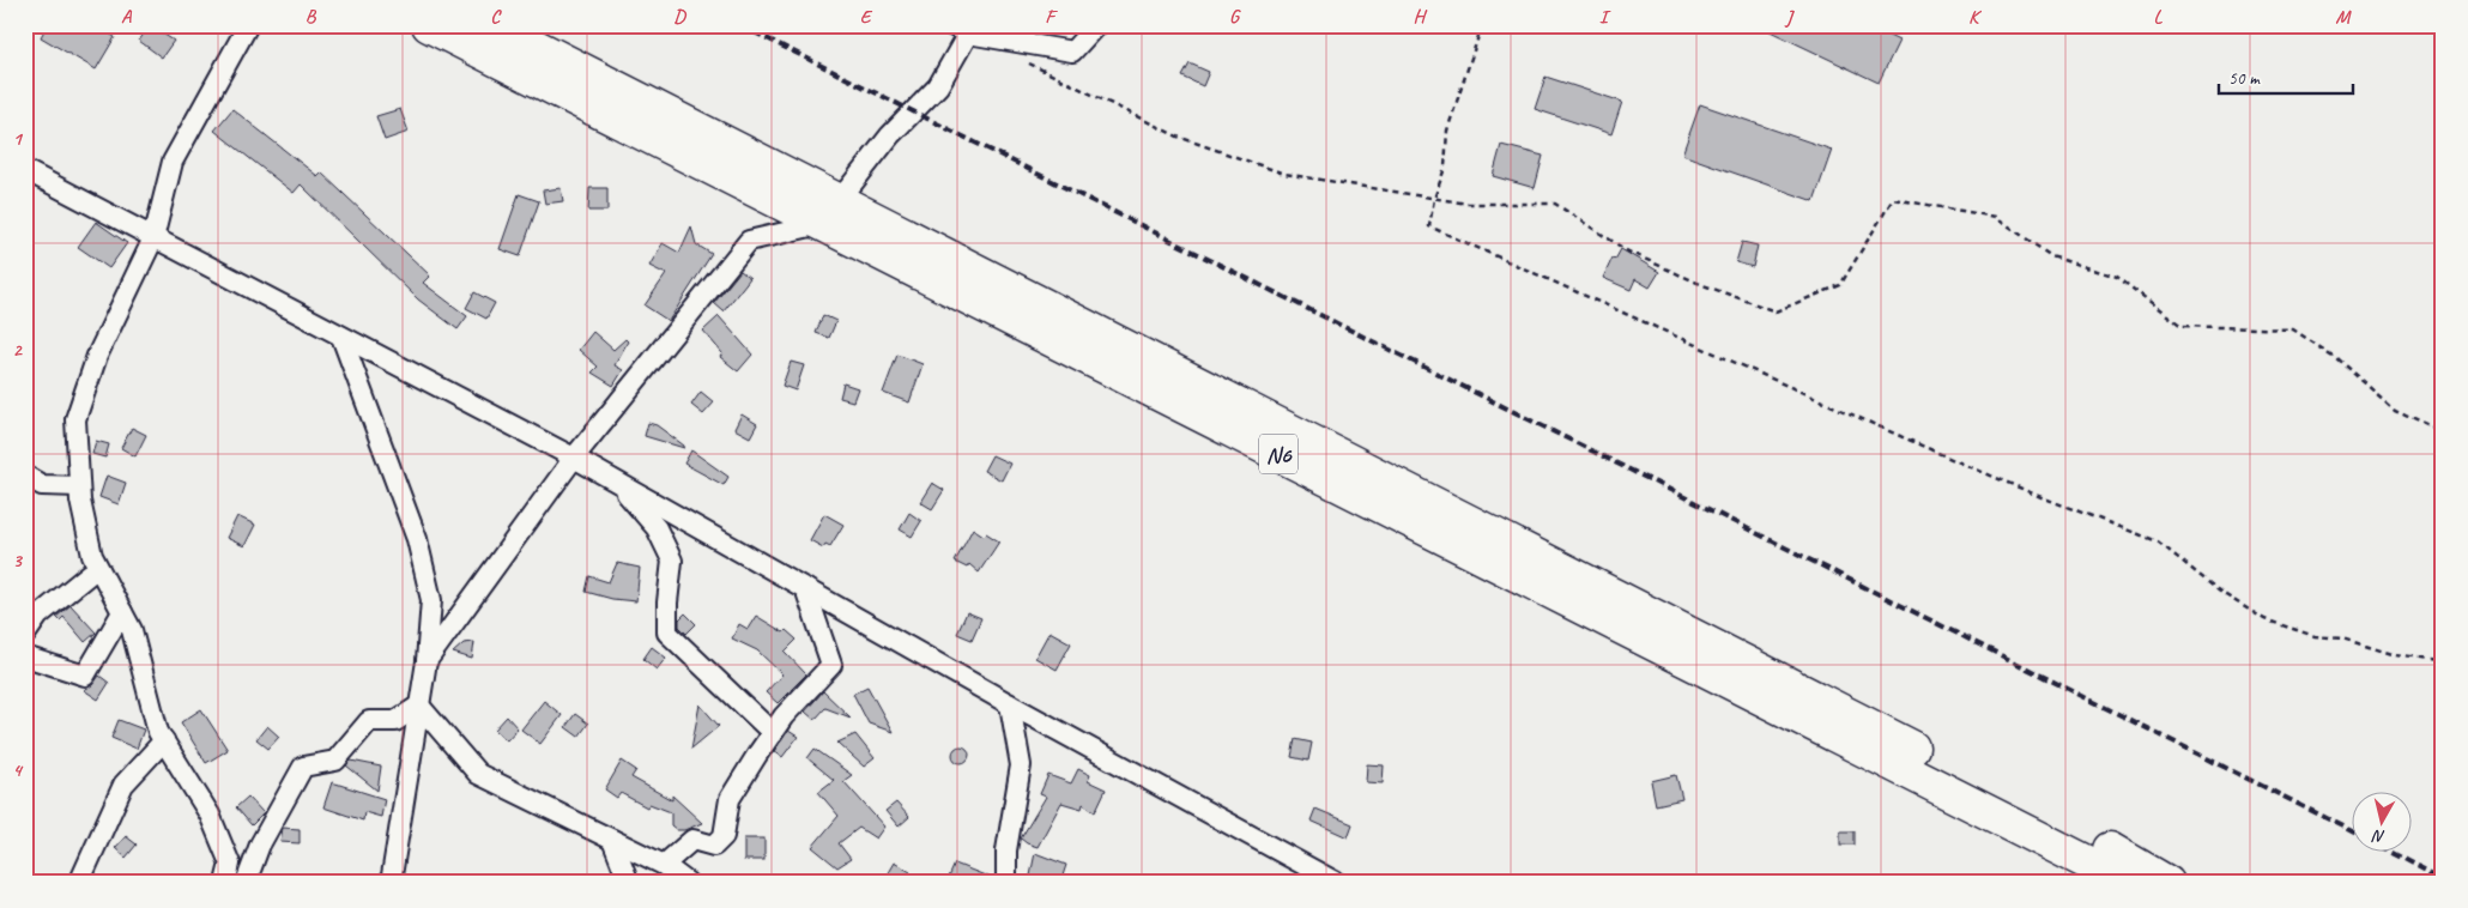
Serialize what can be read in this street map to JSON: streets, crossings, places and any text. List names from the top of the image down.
{
  "streets": {
    "highway": ["N6"]
  },
  "scale_bar": "50 m",
  "north": "bottom",
  "grid": {
    "columns": [
      "A",
      "B",
      "C",
      "D",
      "E",
      "F",
      "G",
      "H",
      "I",
      "J",
      "K",
      "L",
      "M"
    ],
    "rows": [
      "1",
      "2",
      "3",
      "4"
    ]
  }
}
